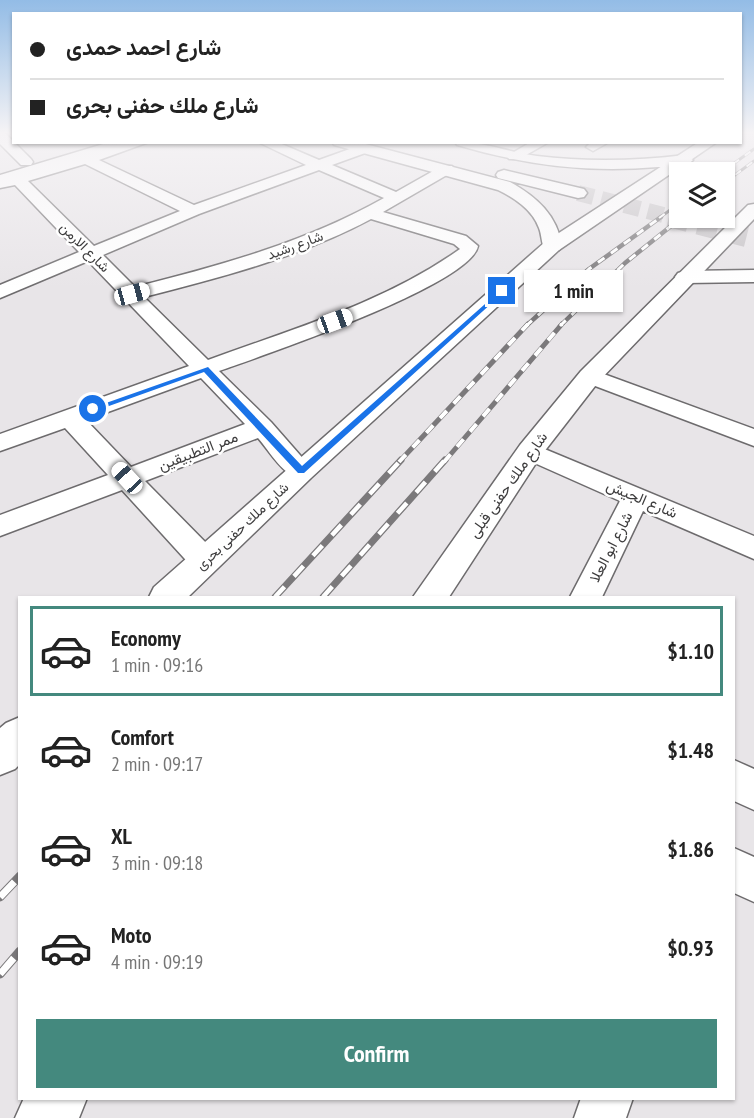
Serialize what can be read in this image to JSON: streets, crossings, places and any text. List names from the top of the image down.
{
  "streets": {
    "street": [
      "شارع رشيد",
      "شارع الارمن",
      "ممر التطبيقين",
      "شارع ملك حفنى قبلى",
      "شارع الجيش",
      "شارع ملك حفنى بحرى",
      "شارع ابو العلا"
    ]
  },
  "crossings": [
    ["شارع رشيد", "شارع الارمن"],
    ["شارع الارمن", "ممر التطبيقين"],
    ["شارع الارمن", "شارع ملك حفنى بحرى"],
    ["شارع ملك حفنى قبلى", "شارع الجيش"],
    ["شارع الجيش", "شارع ابو العلا"]
  ],
  "page": {
    "banner": ["شارع احمد حمدى", "شارع ملك حفنى بحرى"],
    "bubble": "1 min",
    "list": [
      {
        "name": "Economy",
        "note": "1 min · 09:16",
        "value": "$1.10"
      },
      {
        "name": "Comfort",
        "note": "2 min · 09:17",
        "value": "$1.48"
      },
      {
        "name": "XL",
        "note": "3 min · 09:18",
        "value": "$1.86"
      },
      {
        "name": "Moto",
        "note": "4 min · 09:19",
        "value": "$0.93"
      }
    ],
    "buttons": "Confirm"
  }
}
